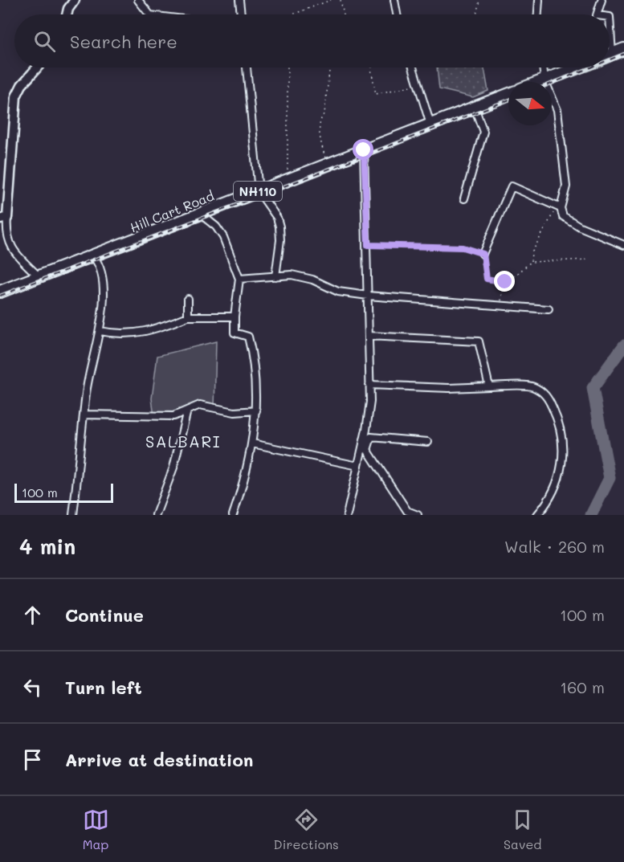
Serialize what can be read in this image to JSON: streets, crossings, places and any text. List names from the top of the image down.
{
  "streets": {
    "highway": ["NH110", "Hill Cart Road"]
  },
  "districts": ["SALBARI"],
  "scale_bar": "100 m",
  "north": "right",
  "page": {
    "search": "Search here",
    "scale": "100 m",
    "heading": ["4 min", "Walk · 260 m"],
    "list": [
      ["Continue", "100 m"],
      ["Turn left", "160 m"],
      "Arrive at destination"
    ],
    "nav": ["Map", "Directions", "Saved"]
  }
}
